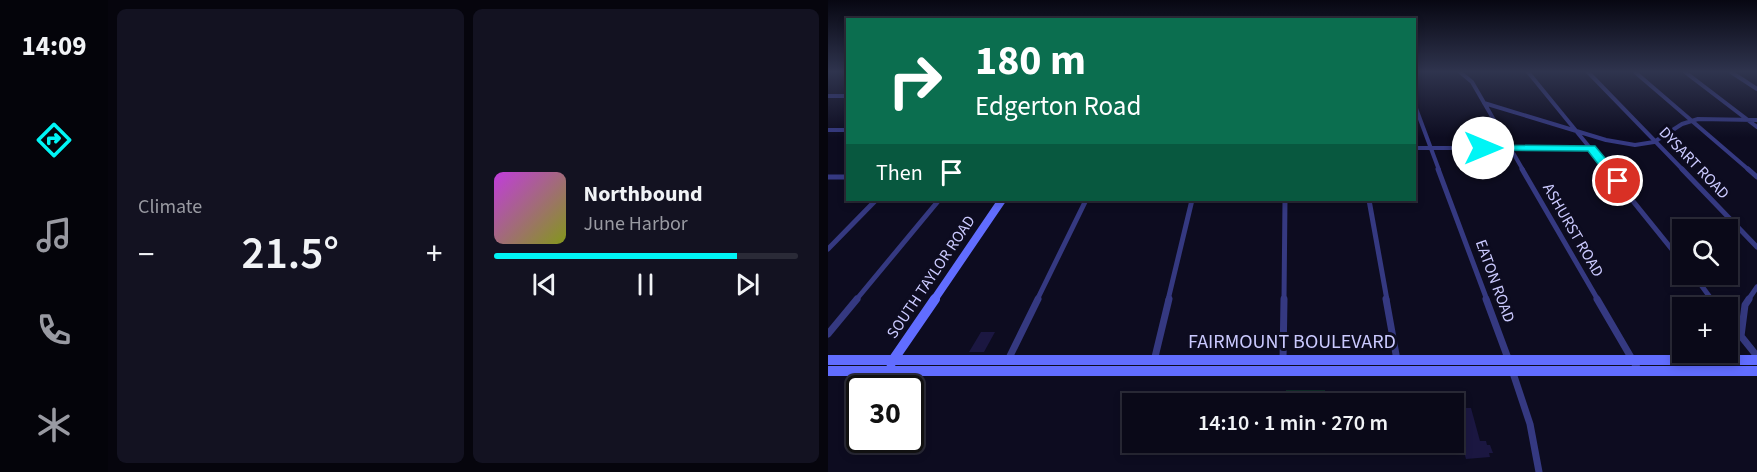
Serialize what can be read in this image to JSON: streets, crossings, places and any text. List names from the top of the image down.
{
  "streets": {
    "main road": ["SOUTH TAYLOR ROAD", "FAIRMOUNT BOULEVARD"],
    "street": ["DYSART ROAD", "ASHURST ROAD", "EATON ROAD"]
  },
  "crossings": [
    ["ASHURST ROAD", "FAIRMOUNT BOULEVARD"],
    ["SOUTH TAYLOR ROAD", "FAIRMOUNT BOULEVARD"],
    ["EATON ROAD", "FAIRMOUNT BOULEVARD"]
  ],
  "page": {
    "tabs": "14:09",
    "tile": "Climate",
    "turn": ["180 m", "Edgerton Road"],
    "then": "Then",
    "song": ["Northbound", "June Harbor"],
    "map_buttons": "+",
    "heat": ["−", "21.5°", "+"],
    "limit": "30",
    "trip": "14:10 · 1 min · 270 m"
  }
}
